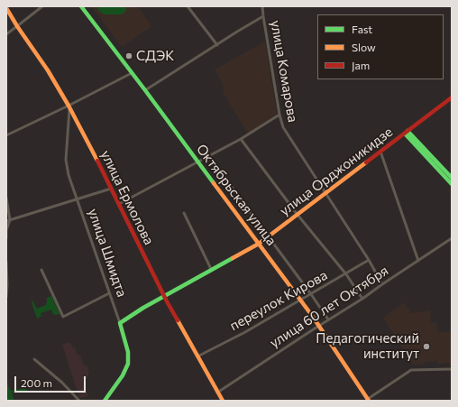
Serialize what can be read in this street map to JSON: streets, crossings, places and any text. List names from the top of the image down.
{
  "streets": {
    "street": [
      "улица Комарова",
      "улица Орджоникидзе",
      "Октябрьская улица",
      "улица Ермолова",
      "улица Шмидта",
      "переулок Кирова",
      "улица 60 лет Октября"
    ]
  },
  "crossings": [
    ["улица Комарова", "улица Орджоникидзе"],
    ["улица Комарова", "переулок Кирова"],
    ["улица Комарова", "улица 60 лет Октября"],
    ["улица Орджоникидзе", "Октябрьская улица"],
    ["улица Орджоникидзе", "улица Ермолова"],
    ["улица Орджоникидзе", "улица Шмидта"],
    ["Октябрьская улица", "переулок Кирова"],
    ["Октябрьская улица", "улица 60 лет Октября"],
    ["улица Ермолова", "улица Шмидта"],
    ["улица Ермолова", "переулок Кирова"],
    ["улица Ермолова", "улица 60 лет Октября"]
  ],
  "places": ["СДЭК", "Педагогический институт"],
  "legend": ["Fast", "Slow", "Jam"],
  "scale_bar": "200 m"
}
